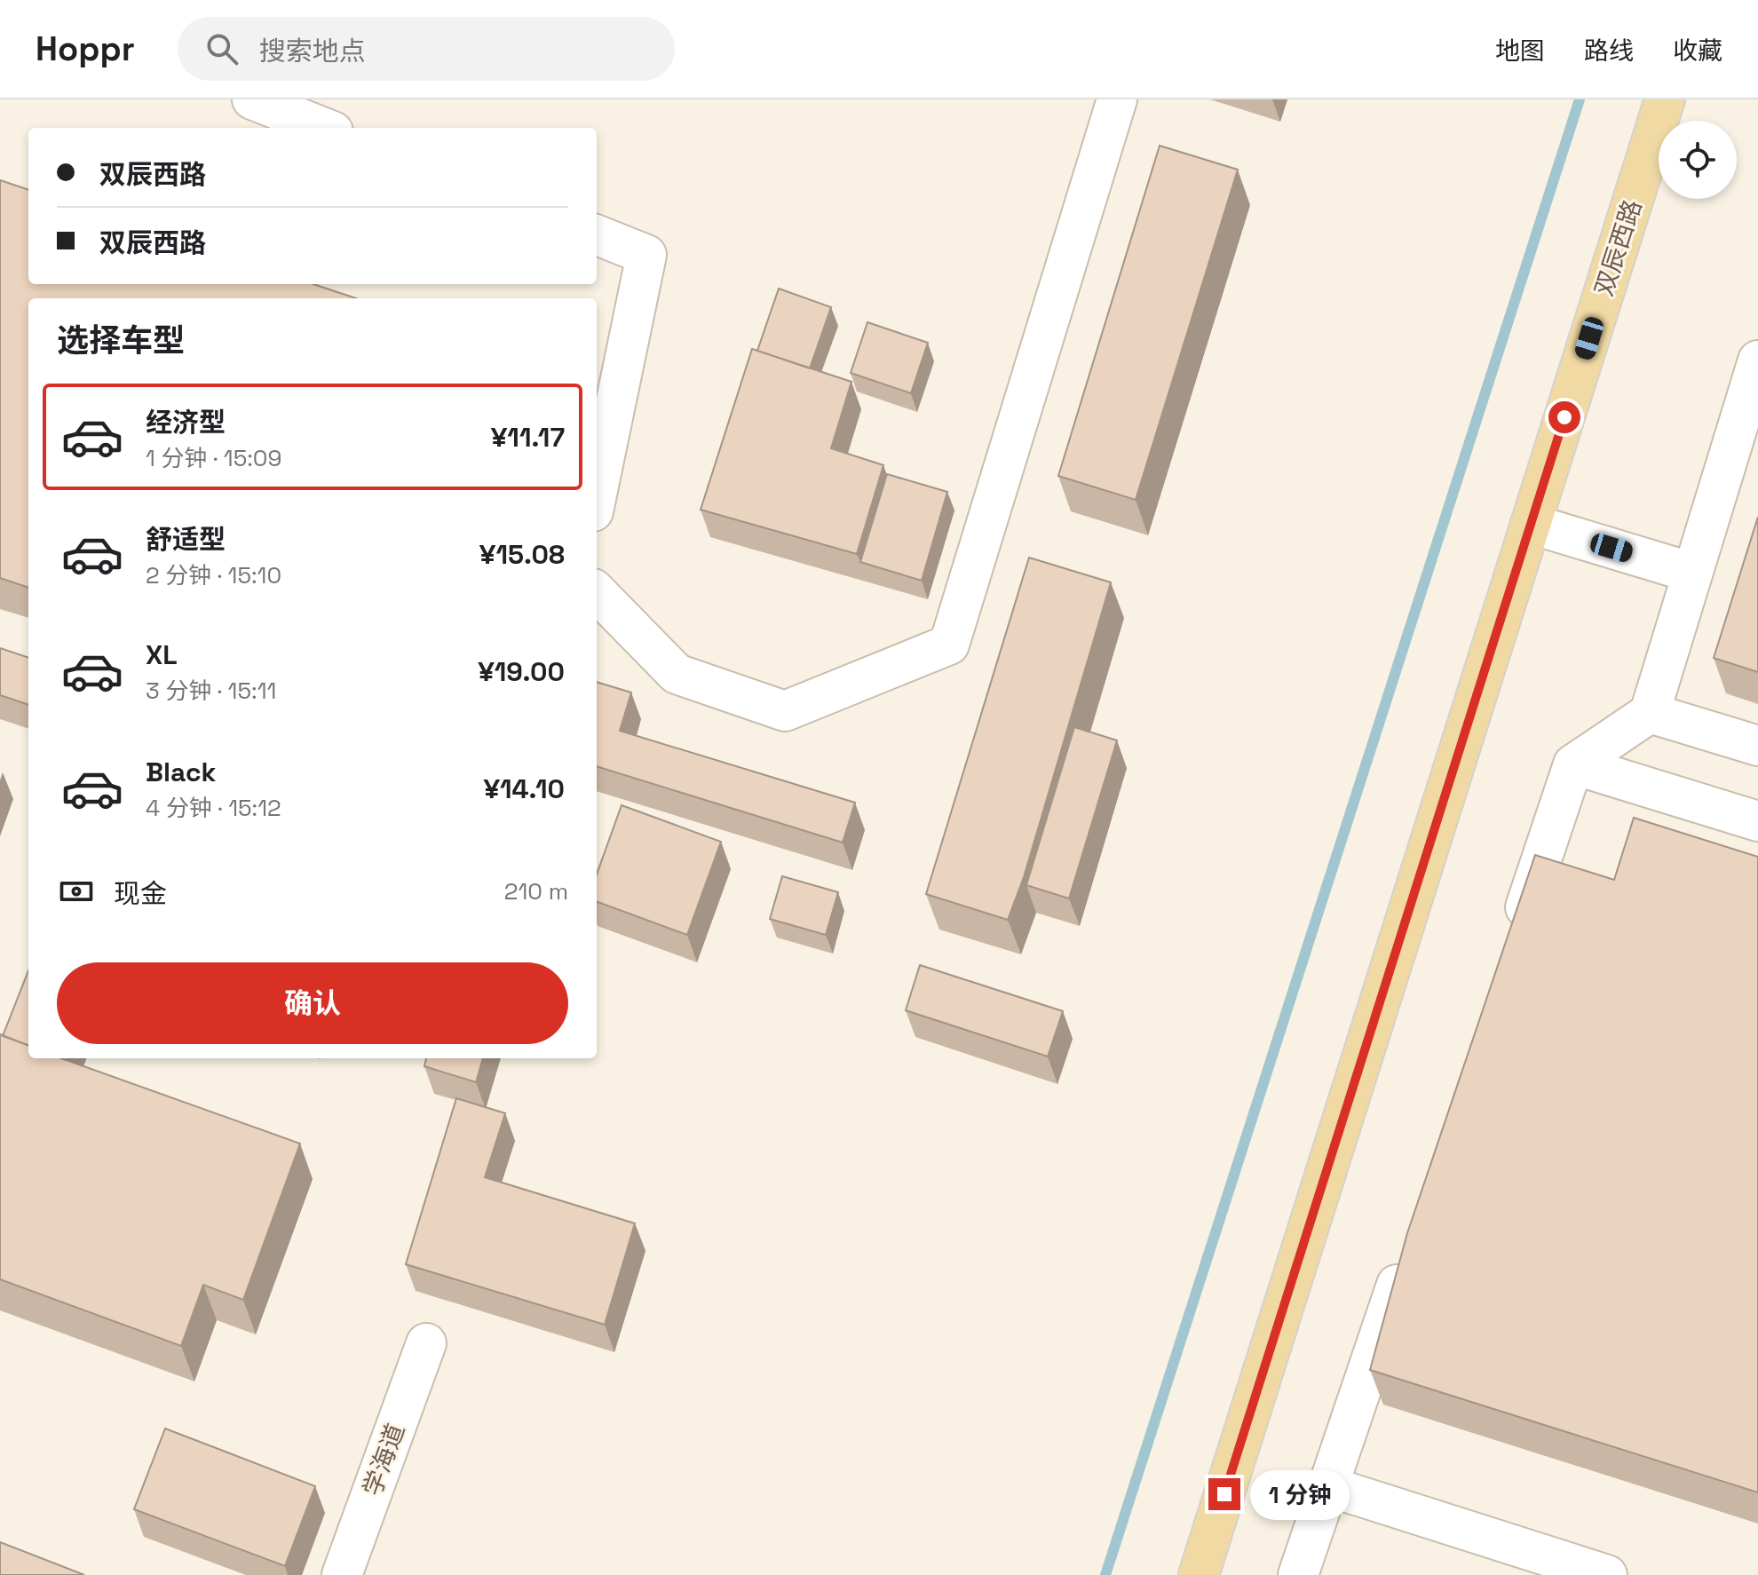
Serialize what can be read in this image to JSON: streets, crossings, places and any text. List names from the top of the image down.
{
  "streets": {
    "main road": ["双辰西路"],
    "street": ["学海道"]
  },
  "page": {
    "header": "Hoppr",
    "search": "搜索地点",
    "nav": ["地图", "路线", "收藏"],
    "banner": ["双辰西路", "双辰西路"],
    "heading": "选择车型",
    "list": [
      {
        "name": "经济型",
        "note": "1 分钟 · 15:09",
        "value": "¥11.17"
      },
      {
        "name": "舒适型",
        "note": "2 分钟 · 15:10",
        "value": "¥15.08"
      },
      {
        "name": "XL",
        "note": "3 分钟 · 15:11",
        "value": "¥19.00"
      },
      {
        "name": "Black",
        "note": "4 分钟 · 15:12",
        "value": "¥14.10"
      }
    ],
    "pay": ["现金", "210 m"],
    "buttons": "确认",
    "bubble": "1 分钟"
  }
}
